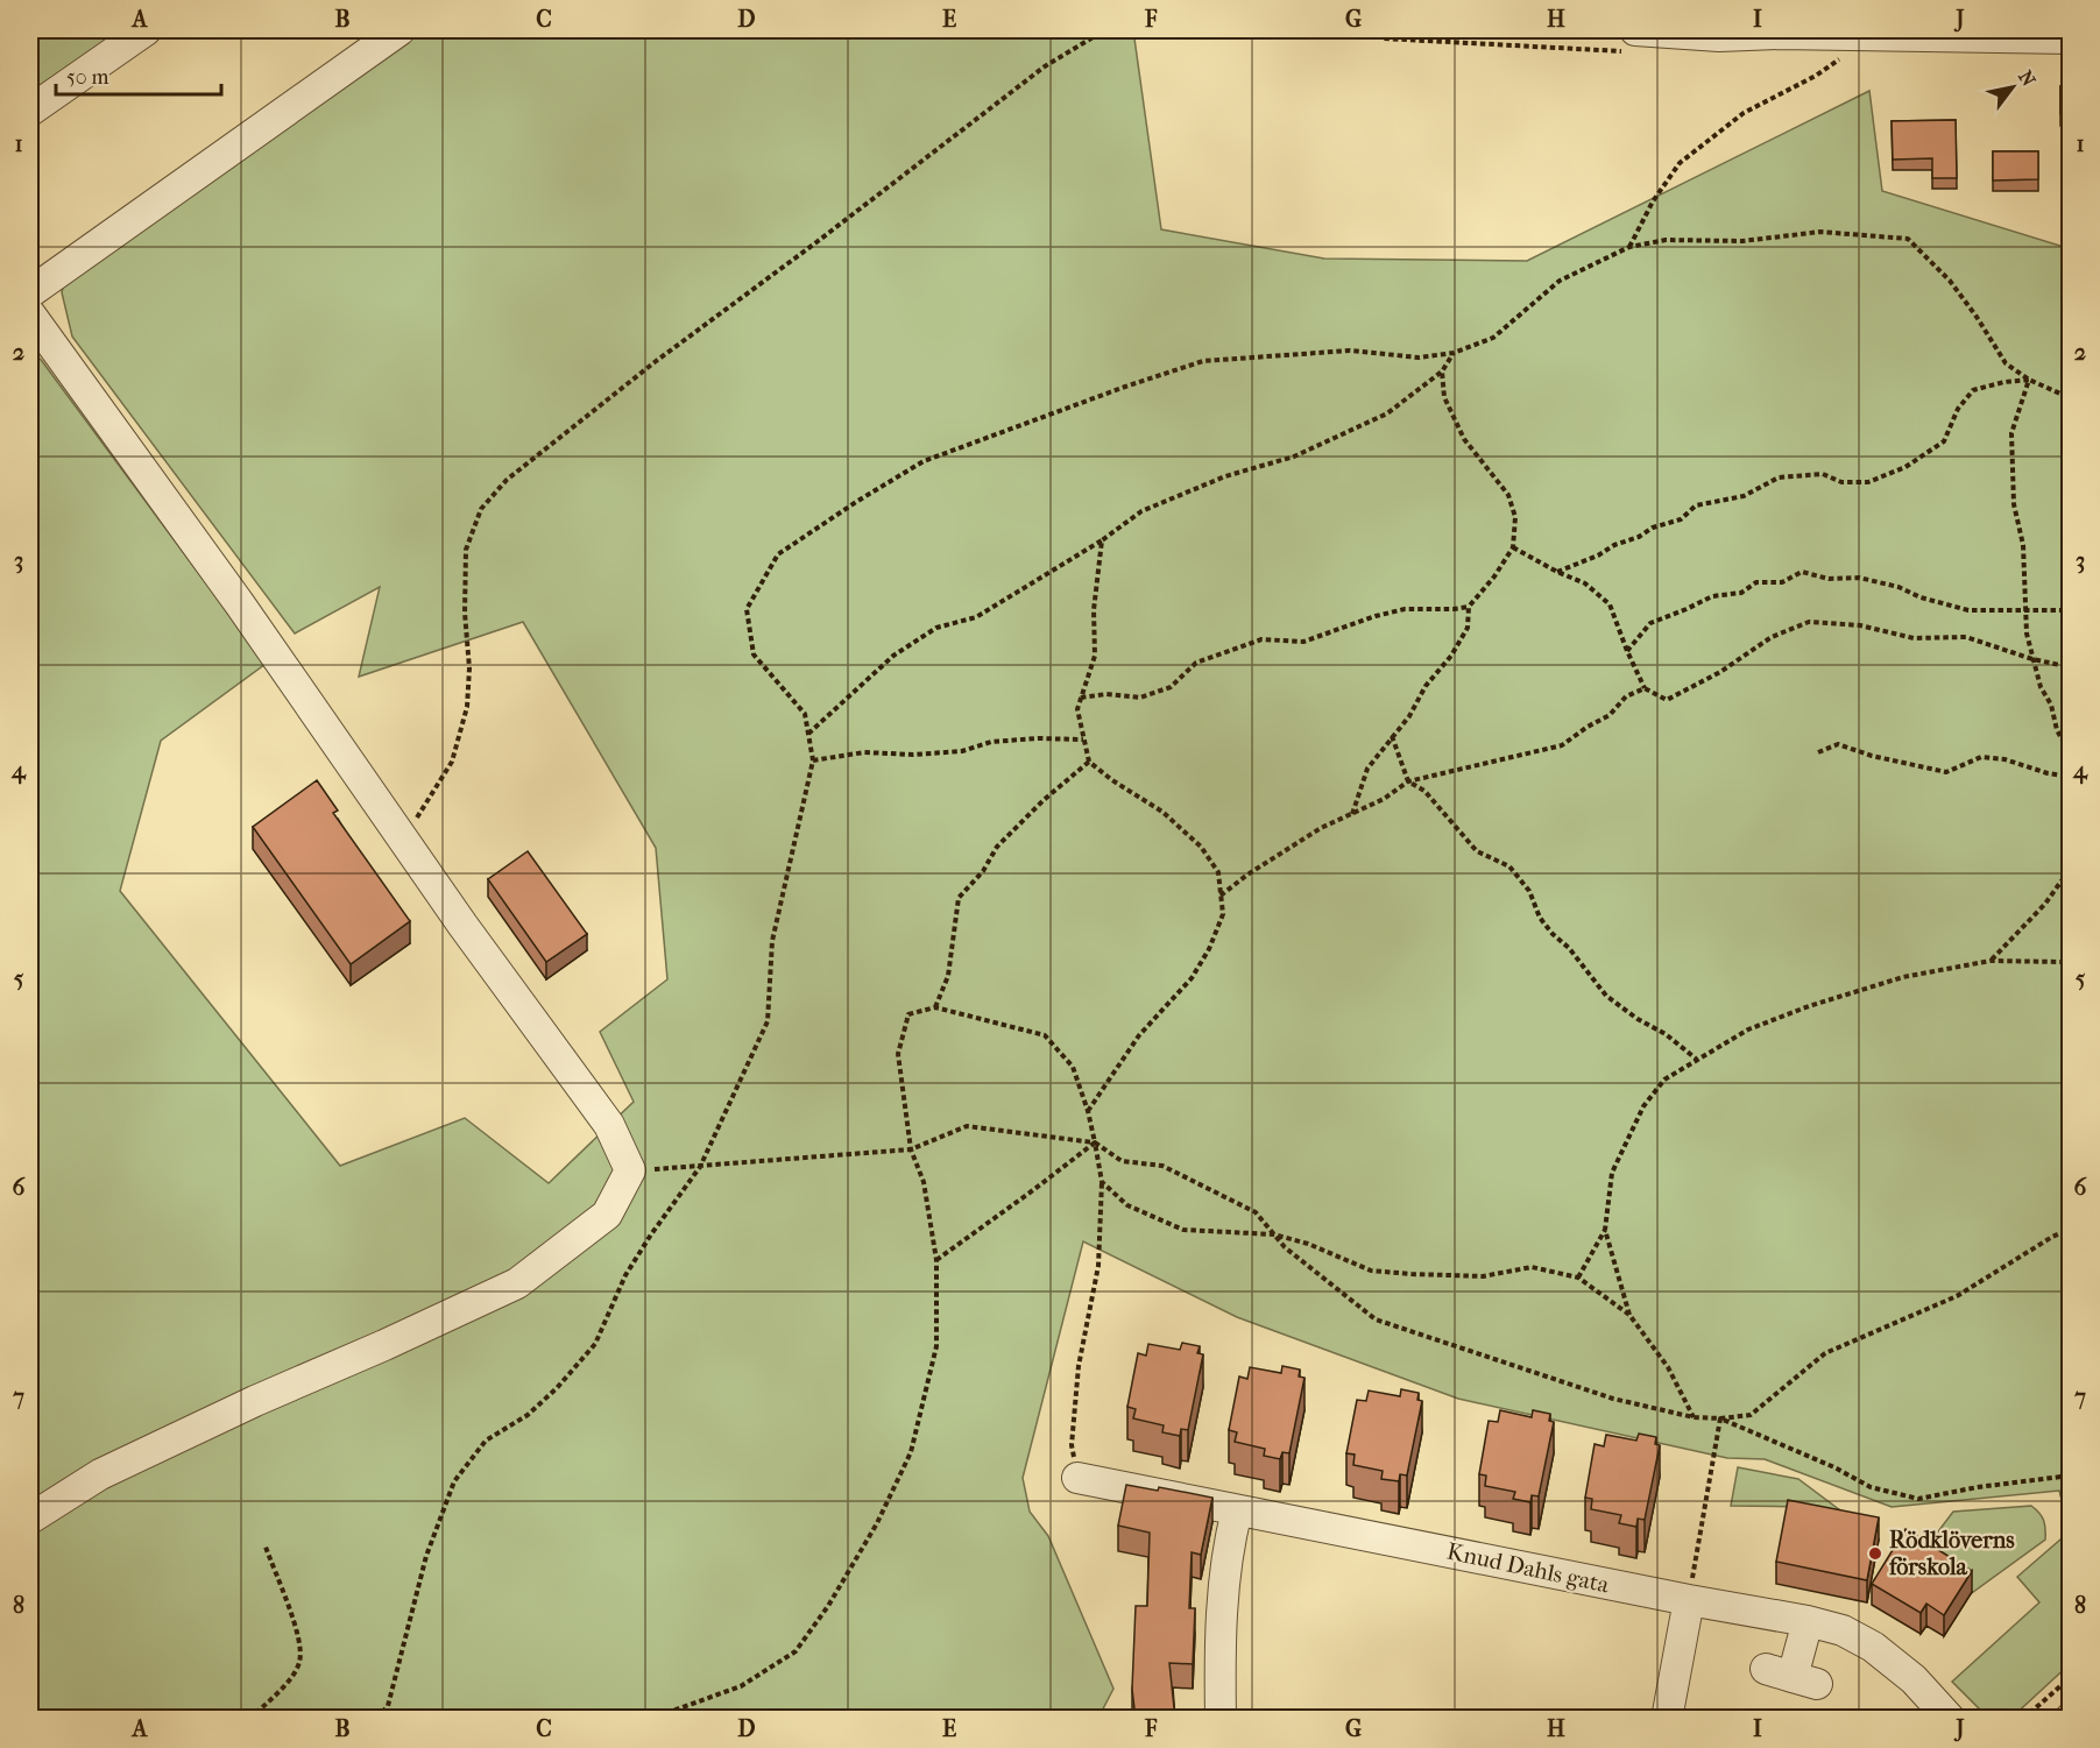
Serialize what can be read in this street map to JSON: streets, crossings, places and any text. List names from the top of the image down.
{
  "streets": {
    "street": ["Knud Dahls gata"]
  },
  "places": ["Rödklöverns förskola"],
  "scale_bar": "50 m",
  "north": "top right",
  "grid": {
    "columns": [
      "A",
      "B",
      "C",
      "D",
      "E",
      "F",
      "G",
      "H",
      "I",
      "J"
    ],
    "rows": [
      "1",
      "2",
      "3",
      "4",
      "5",
      "6",
      "7",
      "8"
    ]
  }
}
